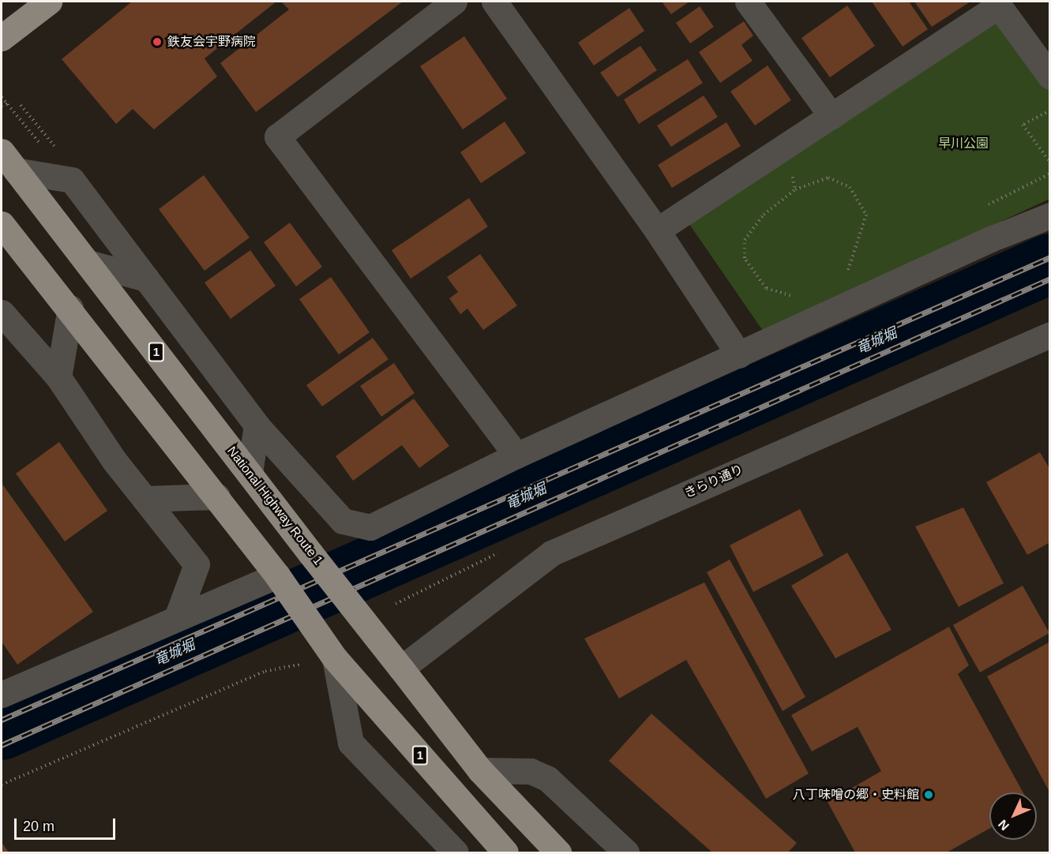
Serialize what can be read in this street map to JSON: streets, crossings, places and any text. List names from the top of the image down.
{
  "streets": {
    "highway": ["1", "National Highway Route 1"],
    "street": ["きらり通り"]
  },
  "crossings": [
    ["きらり通り", "National Highway Route 1"]
  ],
  "water": ["竜城堀"],
  "parks": ["早川公園"],
  "places": ["鉄友会宇野病院", "八丁味噌の郷・史料館"],
  "scale_bar": "20 m",
  "north": "bottom left"
}
